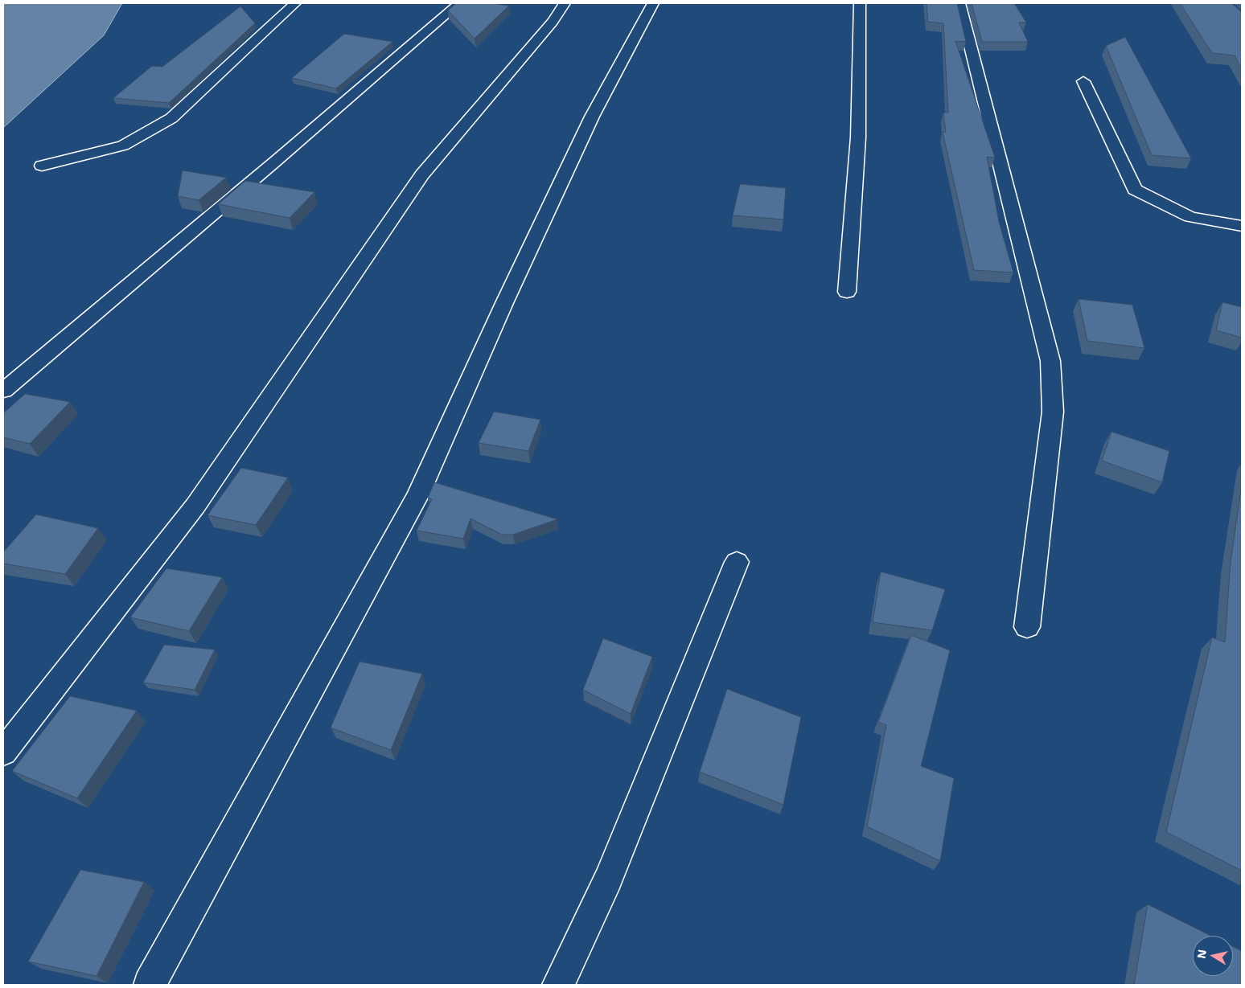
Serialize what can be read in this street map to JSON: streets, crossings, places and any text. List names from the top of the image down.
{
  "north": "left"
}
